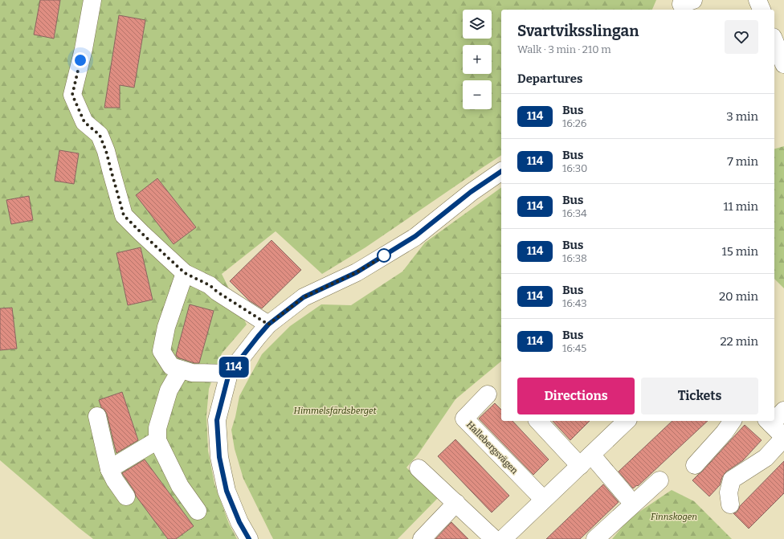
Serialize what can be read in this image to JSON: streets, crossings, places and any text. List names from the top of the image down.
{
  "streets": {
    "street": ["Hallebergsvägen"]
  },
  "parks": ["Himmelsfärdsberget", "Finnskogen"],
  "lines": ["bus line 114"],
  "page": {
    "on_map": "114",
    "map_buttons": ["+", "−"],
    "heading": [
      ["Svartviksslingan", "Walk · 3 min · 210 m"],
      "Departures"
    ],
    "list": [
      {
        "mark": "114",
        "name": "Bus",
        "note": "16:26",
        "value": "3 min"
      },
      {
        "mark": "114",
        "name": "Bus",
        "note": "16:30",
        "value": "7 min"
      },
      {
        "mark": "114",
        "name": "Bus",
        "note": "16:34",
        "value": "11 min"
      },
      {
        "mark": "114",
        "name": "Bus",
        "note": "16:38",
        "value": "15 min"
      },
      {
        "mark": "114",
        "name": "Bus",
        "note": "16:43",
        "value": "20 min"
      },
      {
        "mark": "114",
        "name": "Bus",
        "note": "16:45",
        "value": "22 min"
      }
    ],
    "buttons": ["Directions", "Tickets"]
  }
}
